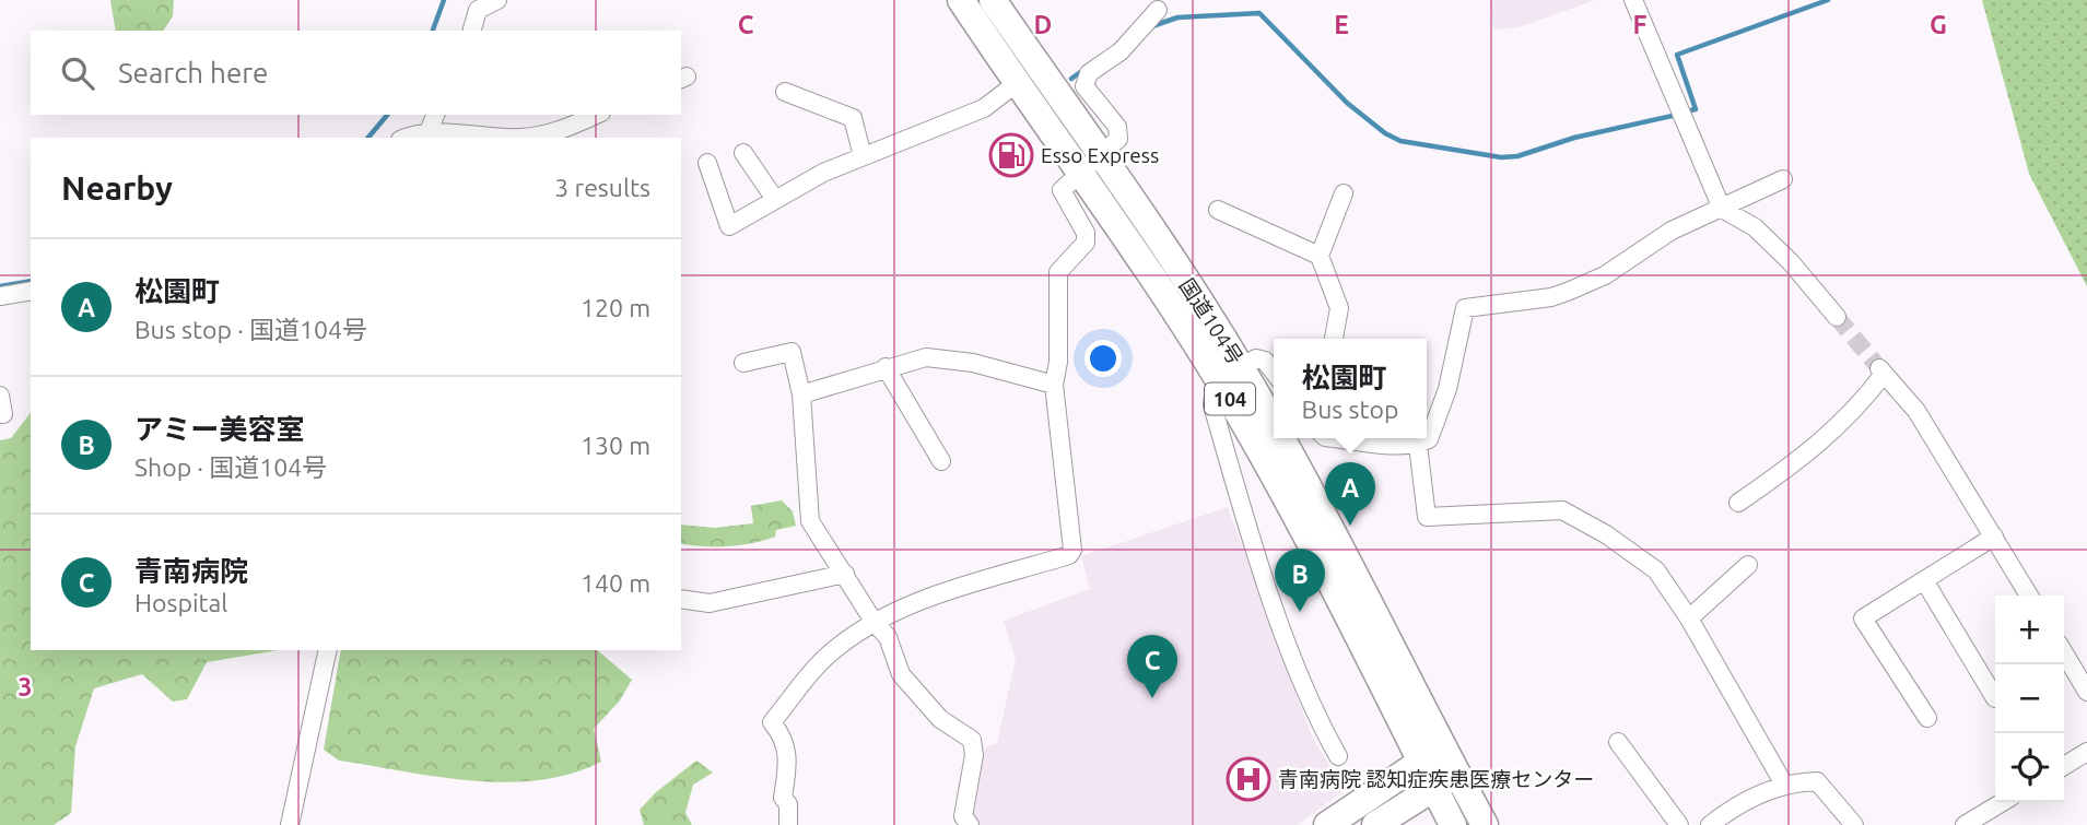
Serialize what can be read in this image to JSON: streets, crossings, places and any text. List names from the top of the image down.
{
  "streets": {
    "main road": ["国道104号", "104"]
  },
  "places": {
    "fuel station": ["Esso Express"],
    "hospital": ["青南病院 認知症疾患医療センター"]
  },
  "page": {
    "search": "Search here",
    "heading": ["Nearby", "3 results"],
    "list": [
      {
        "mark": "A",
        "name": "松園町",
        "note": "Bus stop · 国道104号",
        "value": "120 m"
      },
      {
        "mark": "B",
        "name": "アミー美容室",
        "note": "Shop · 国道104号",
        "value": "130 m"
      },
      {
        "mark": "C",
        "name": "青南病院",
        "note": "Hospital",
        "value": "140 m"
      }
    ],
    "popup": ["松園町", "Bus stop"],
    "pins": ["A", "B", "C"],
    "map_buttons": ["+", "−"]
  },
  "grid": {
    "columns": [
      "C",
      "D",
      "E",
      "F",
      "G"
    ],
    "rows": ["3"]
  }
}
